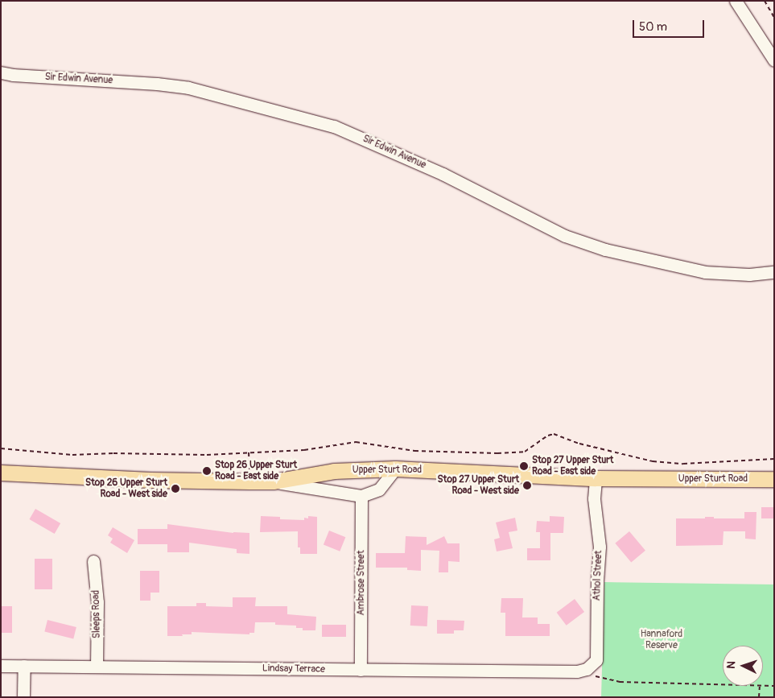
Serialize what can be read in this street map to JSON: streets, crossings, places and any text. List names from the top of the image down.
{
  "streets": {
    "main road": ["Upper Sturt Road"],
    "street": [
      "Sir Edwin Avenue",
      "Athol Street",
      "Ambrose Street",
      "Sleeps Road",
      "Lindsay Terrace"
    ]
  },
  "crossings": [
    ["Upper Sturt Road", "Athol Street"],
    ["Athol Street", "Lindsay Terrace"],
    ["Ambrose Street", "Lindsay Terrace"],
    ["Sleeps Road", "Lindsay Terrace"]
  ],
  "parks": ["Hannaford Reserve"],
  "places": [
    "Stop 27 Upper Sturt Road - East side",
    "Stop 26 Upper Sturt Road - East side",
    "Stop 27 Upper Sturt Road - West side",
    "Stop 26 Upper Sturt Road - West side"
  ],
  "scale_bar": "50 m",
  "north": "left"
}
